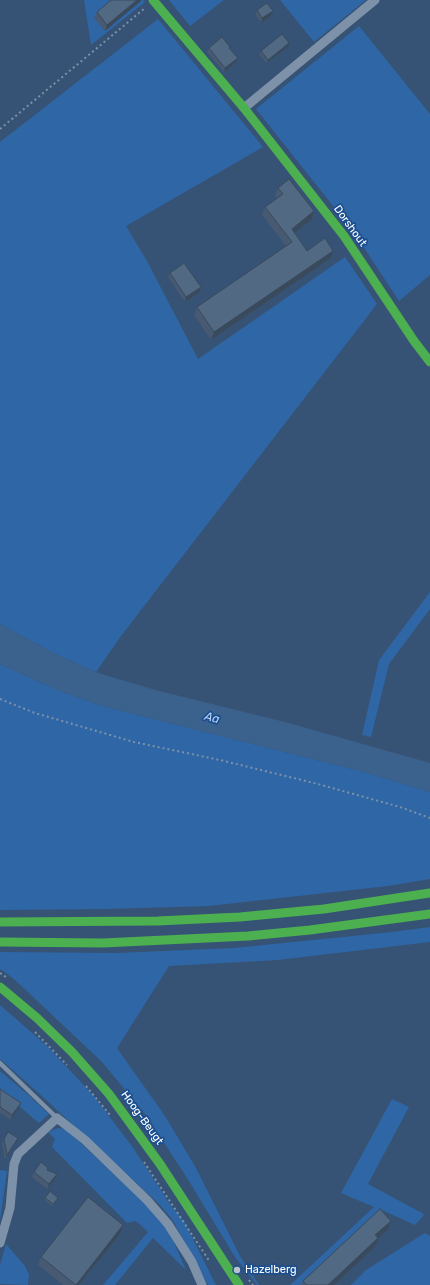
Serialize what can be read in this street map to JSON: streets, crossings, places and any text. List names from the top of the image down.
{
  "streets": {
    "main road": ["Dorshout", "Hoog-Beugt"]
  },
  "water": ["Aa"],
  "places": ["Hazelberg"]
}
